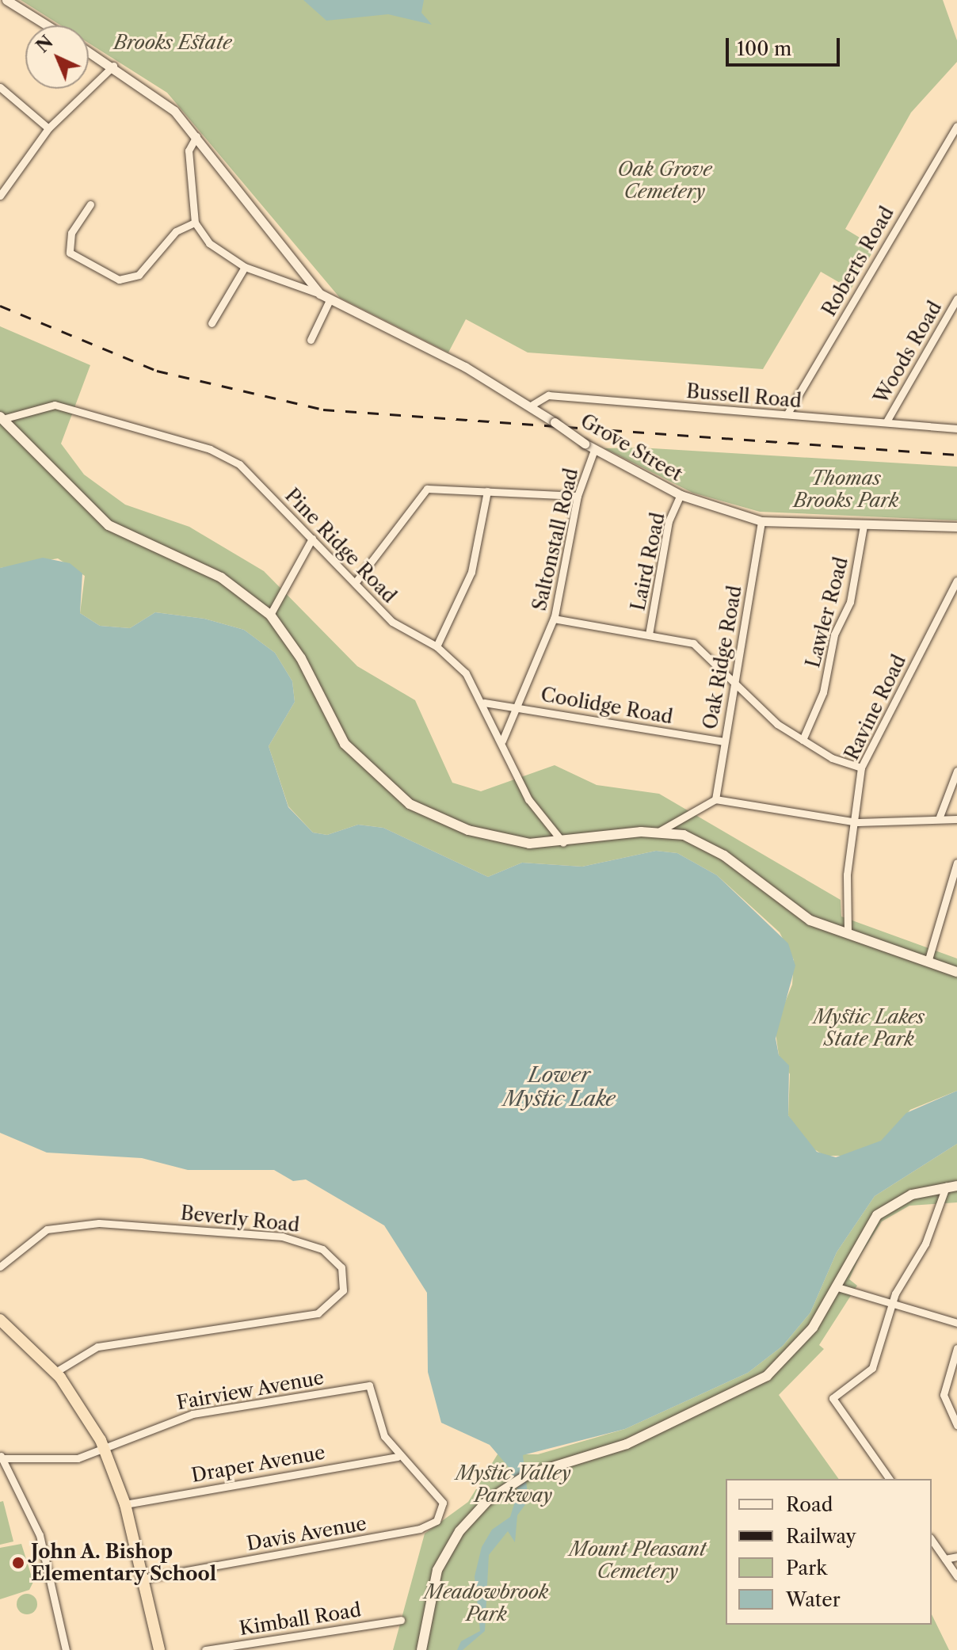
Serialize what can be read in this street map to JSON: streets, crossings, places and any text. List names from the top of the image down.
{
  "streets": {
    "street": [
      "Roberts Road",
      "Woods Road",
      "Bussell Road",
      "Grove Street",
      "Saltonstall Road",
      "Pine Ridge Road",
      "Laird Road",
      "Lawler Road",
      "Oak Ridge Road",
      "Coolidge Road",
      "Ravine Road",
      "Beverly Road",
      "Fairview Avenue",
      "Draper Avenue",
      "Davis Avenue",
      "Kimball Road"
    ]
  },
  "crossings": [
    ["Roberts Road", "Bussell Road"],
    ["Woods Road", "Bussell Road"],
    ["Bussell Road", "Grove Street"],
    ["Grove Street", "Saltonstall Road"],
    ["Grove Street", "Laird Road"],
    ["Grove Street", "Lawler Road"],
    ["Grove Street", "Oak Ridge Road"],
    ["Saltonstall Road", "Pine Ridge Road"],
    ["Saltonstall Road", "Coolidge Road"],
    ["Pine Ridge Road", "Coolidge Road"],
    ["Oak Ridge Road", "Coolidge Road"],
    ["Fairview Avenue", "Draper Avenue"],
    ["Fairview Avenue", "Davis Avenue"],
    ["Draper Avenue", "Davis Avenue"]
  ],
  "water": ["Lower Mystic Lake"],
  "parks": [
    "Brooks Estate",
    "Oak Grove Cemetery",
    "Thomas Brooks Park",
    "Mystic Lakes State Park",
    "Mystic Valley Parkway",
    "Mount Pleasant Cemetery",
    "Meadowbrook Park"
  ],
  "places": ["John A. Bishop Elementary School"],
  "legend": [
    "Road",
    "Railway",
    "Park",
    "Water"
  ],
  "scale_bar": "100 m",
  "north": "top left"
}
